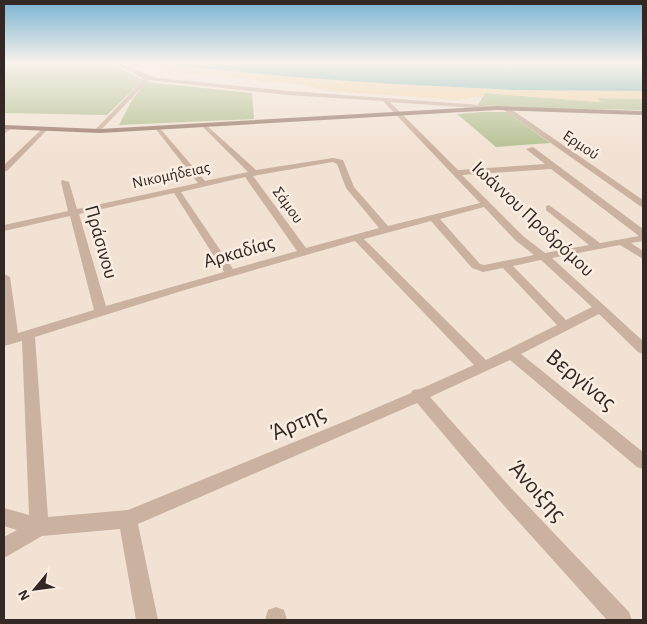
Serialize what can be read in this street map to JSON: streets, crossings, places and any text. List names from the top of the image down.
{
  "streets": {
    "street": [
      "Ερμού",
      "Νικομήδειας",
      "Σάμου",
      "Ιωάννου Προδρόμου",
      "Πράσινου",
      "Αρκαδίας",
      "Βεργίνας",
      "Άρτης",
      "Άνοιξης"
    ]
  },
  "crossings": [
    ["Νικομήδειας", "Σάμου"],
    ["Νικομήδειας", "Πράσινου"],
    ["Νικομήδειας", "Αρκαδίας"],
    ["Σάμου", "Αρκαδίας"],
    ["Ιωάννου Προδρόμου", "Αρκαδίας"],
    ["Ιωάννου Προδρόμου", "Άρτης"],
    ["Πράσινου", "Αρκαδίας"],
    ["Βεργίνας", "Άρτης"],
    ["Άρτης", "Άνοιξης"]
  ],
  "north": "bottom left"
}
